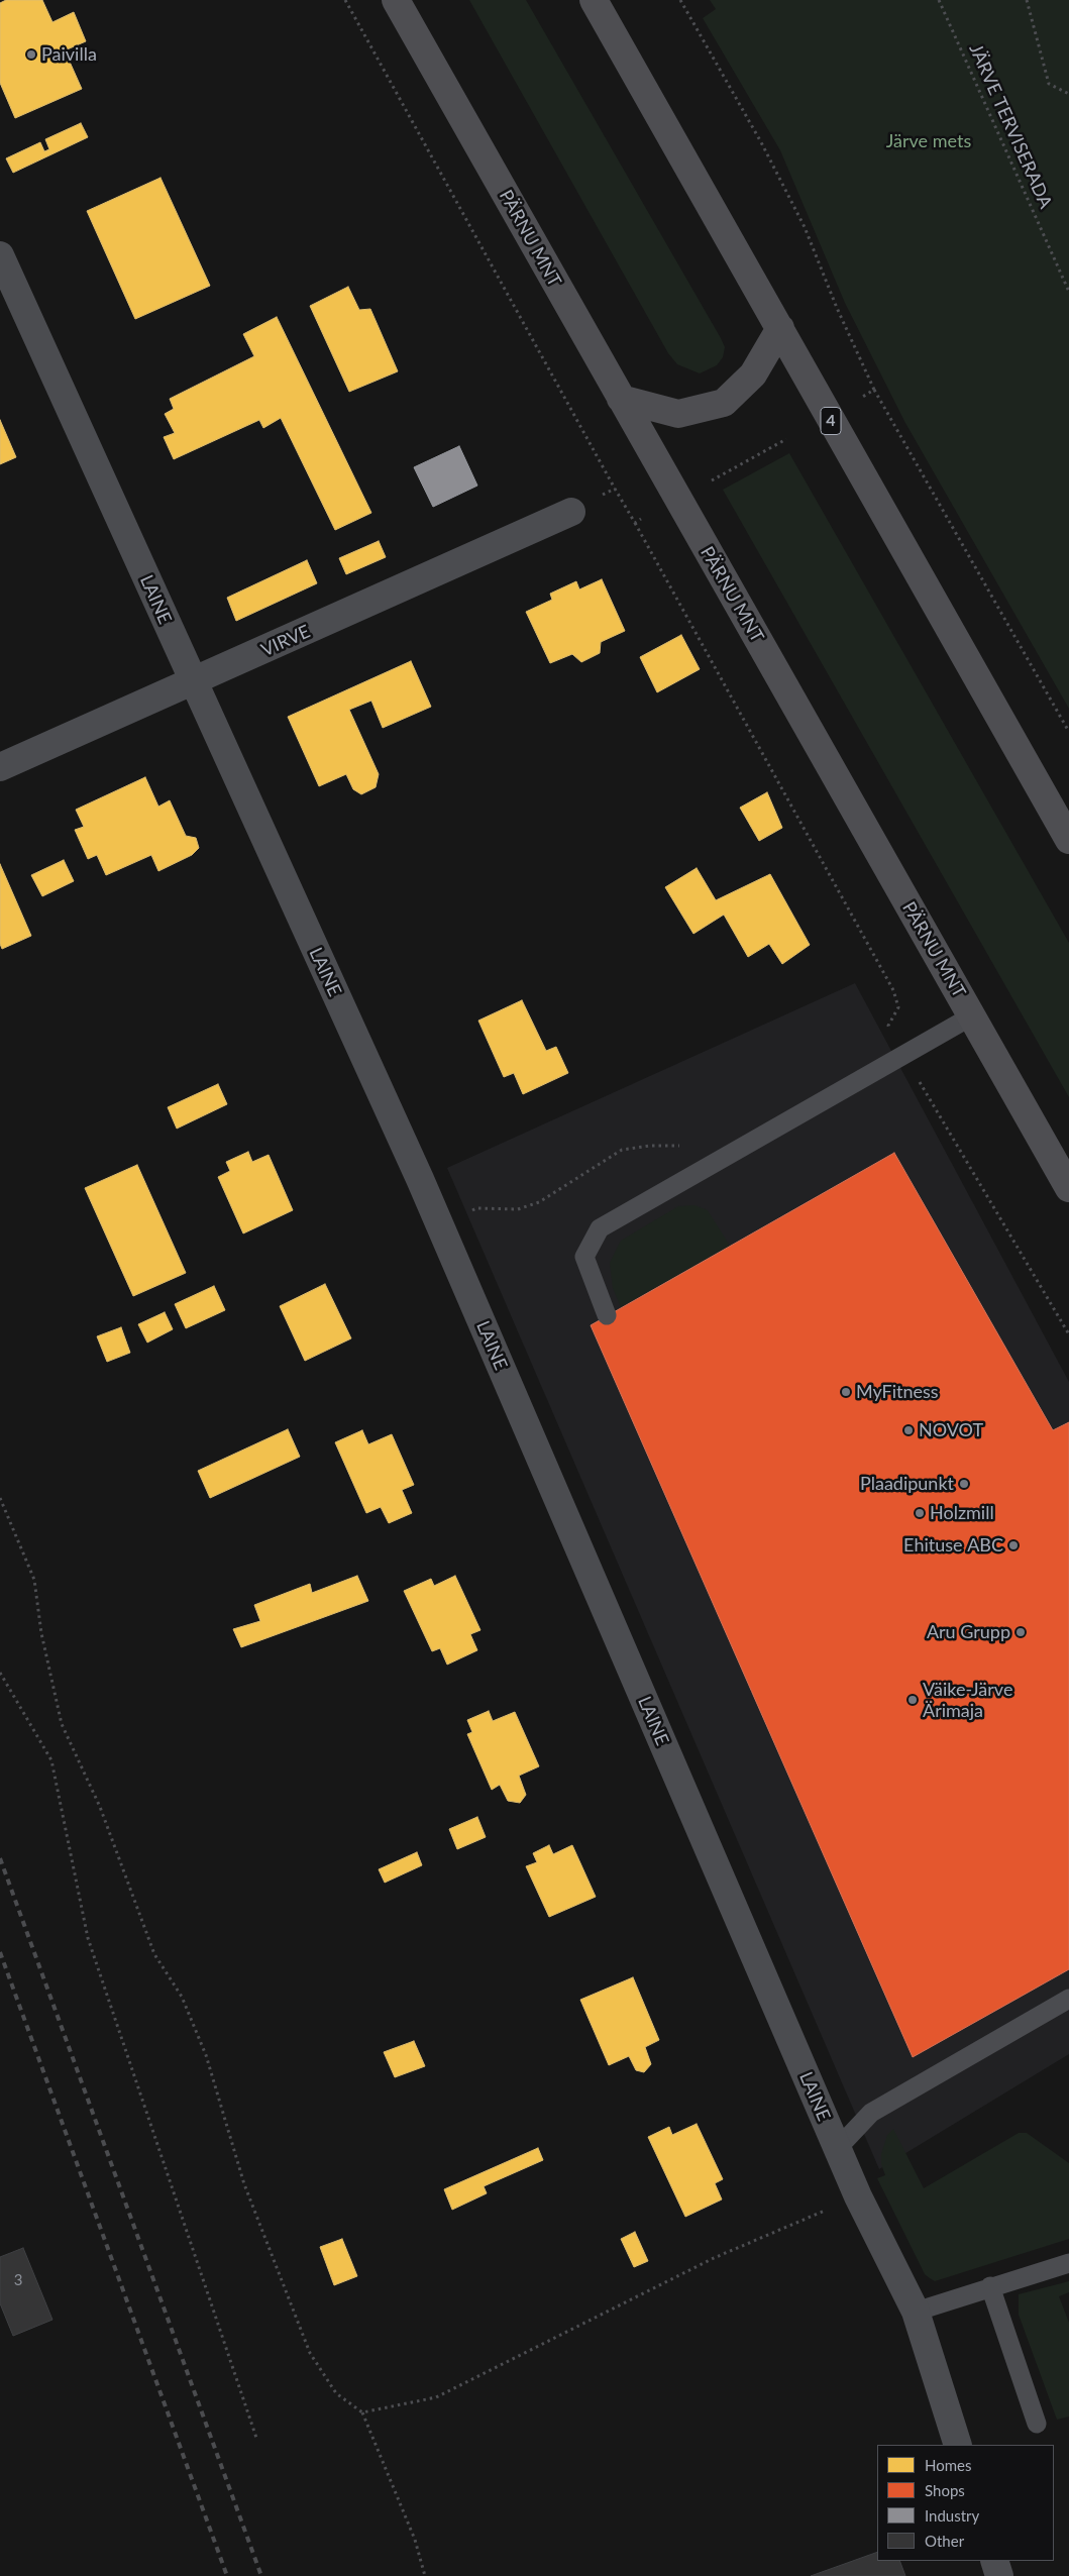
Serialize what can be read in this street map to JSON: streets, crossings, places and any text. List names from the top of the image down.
{
  "streets": {
    "highway": ["PÄRNU MNT", "4"],
    "street": ["LAINE", "VIRVE"],
    "path": ["JÄRVE TERVISERADA"]
  },
  "crossings": [
    ["LAINE", "VIRVE"]
  ],
  "parks": ["Järve mets"],
  "places": [
    "Paivilla",
    "MyFitness",
    "NOVOT",
    "Plaadipunkt",
    "Holzmill",
    "Ehituse ABC",
    "Aru Grupp",
    "Väike-Järve Ärimaja"
  ],
  "house_numbers": ["3"],
  "legend": [
    "Homes",
    "Shops",
    "Industry",
    "Other"
  ]
}
